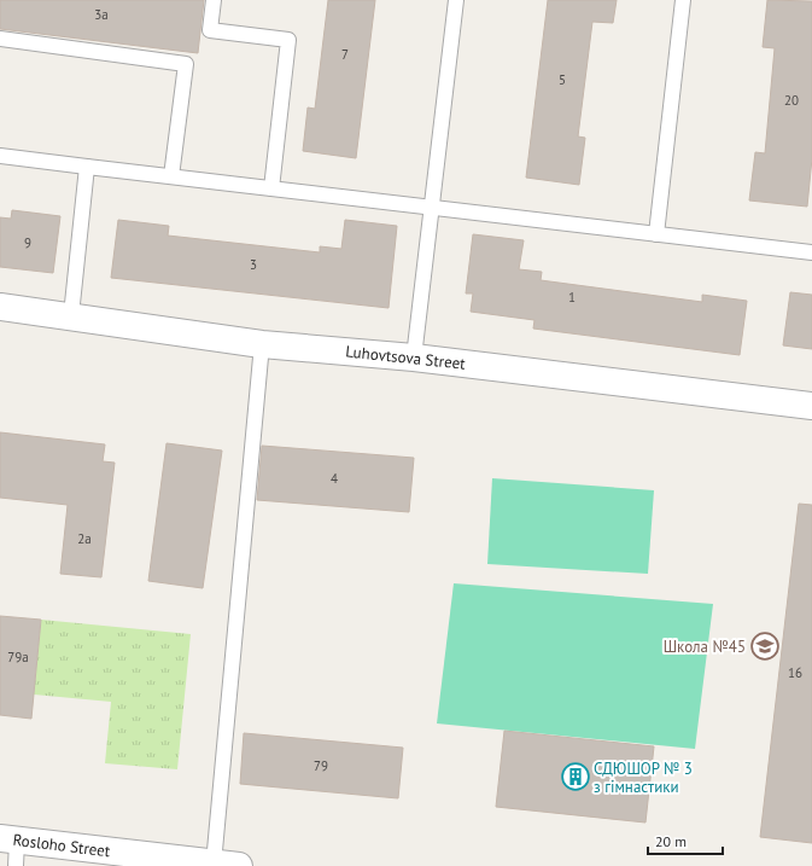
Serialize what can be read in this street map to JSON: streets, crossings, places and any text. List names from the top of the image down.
{
  "streets": {
    "street": ["Luhovtsova Street", "Rosloho Street"]
  },
  "places": {
    "school or university": ["Школа №45"],
    "building": ["СДЮШОР № 3 з гімнастики"]
  },
  "house_numbers": [
    "3а",
    "7",
    "5",
    "20",
    "9",
    "3",
    "1",
    "4",
    "2а",
    "79а",
    "16",
    "79"
  ],
  "scale_bar": "20 m"
}
